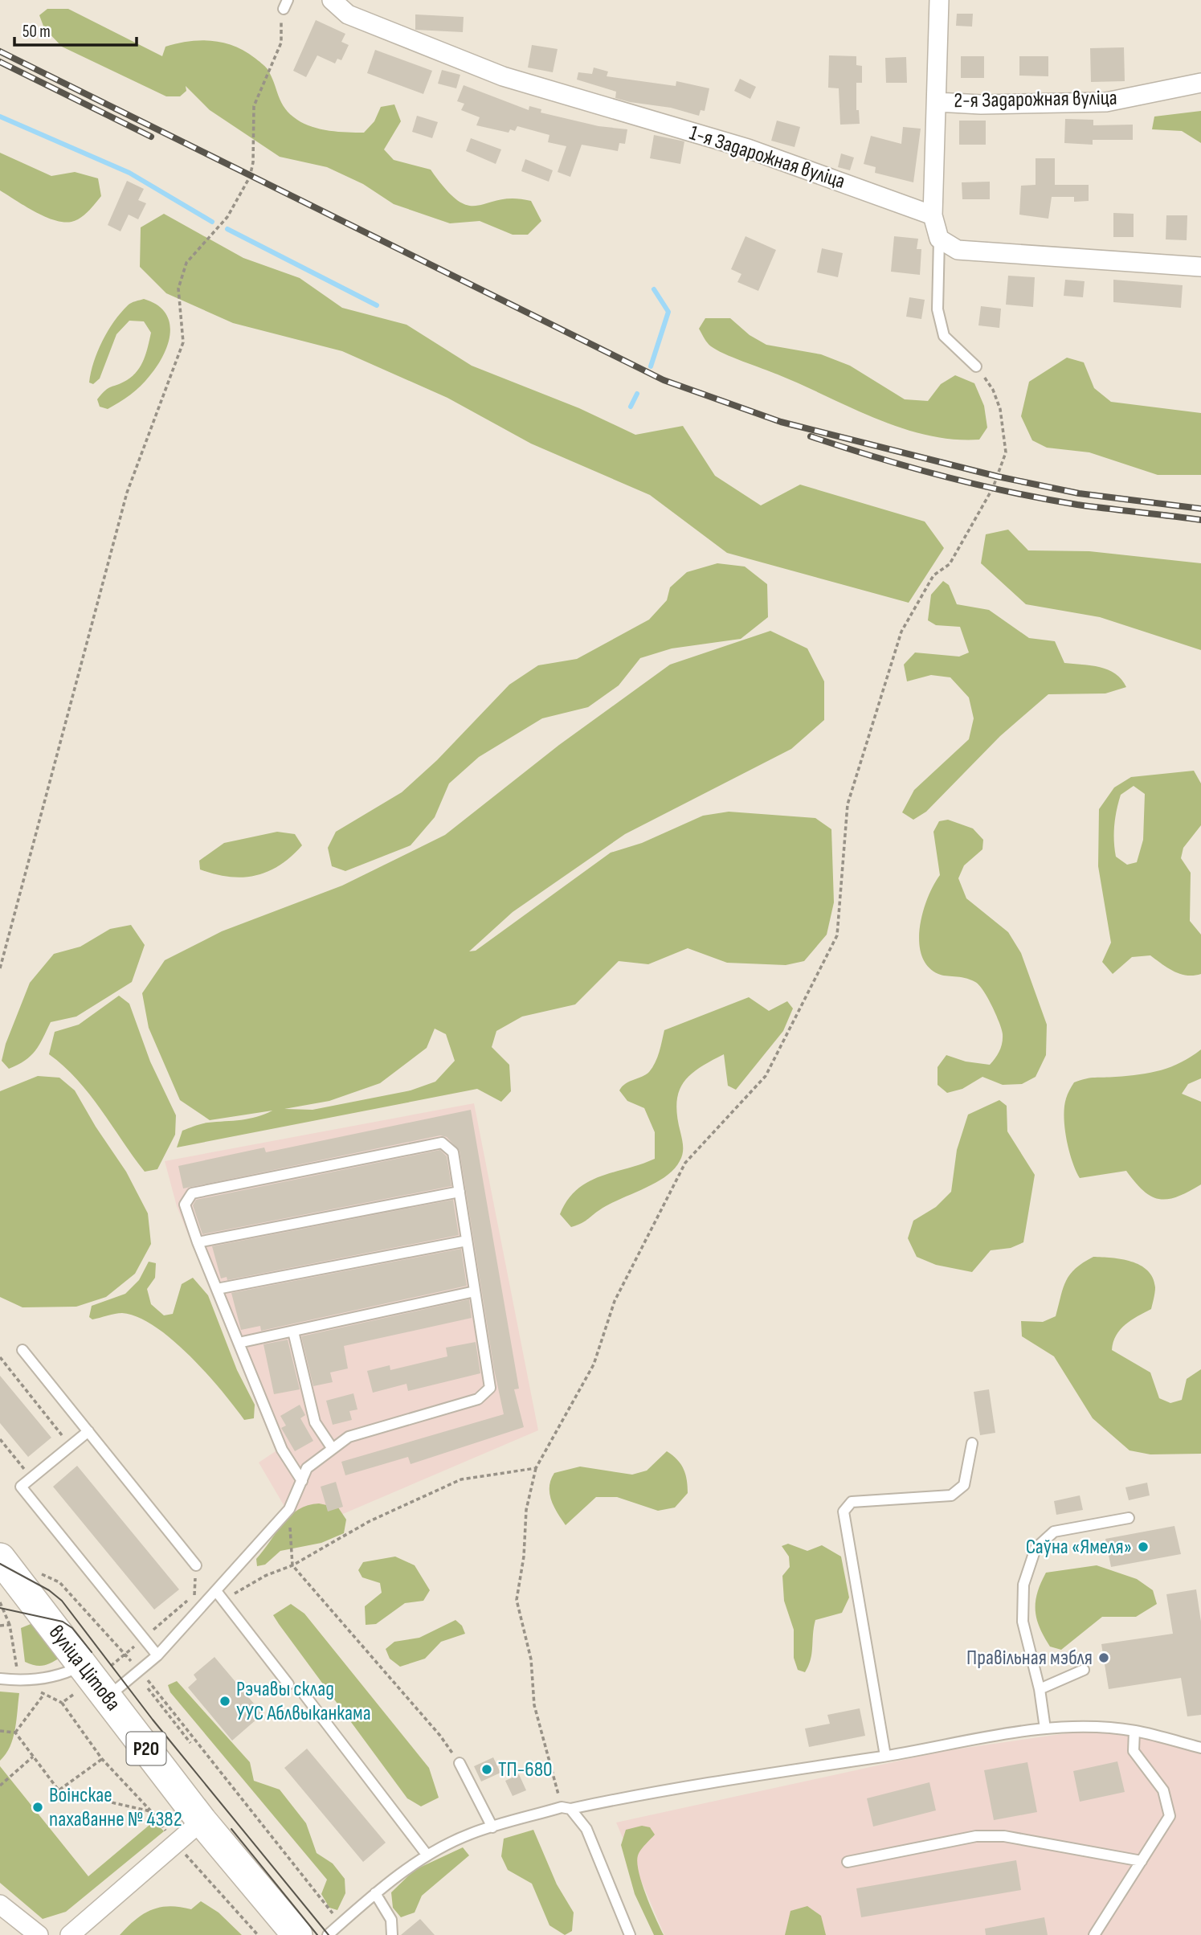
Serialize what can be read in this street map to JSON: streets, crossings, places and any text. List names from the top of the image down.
{
  "streets": {
    "main road": ["вуліца Цітова", "Р20"],
    "street": ["2-я Задарожная вуліца", "1-я Задарожная вуліца"]
  },
  "places": [
    "Саўна «Ямеля»",
    "Правільная мэбля",
    "Рэчавы склад УУС Аблвыканкама",
    "ТП-680",
    "Воінскае пахаванне № 4382"
  ],
  "scale_bar": "50 m"
}
